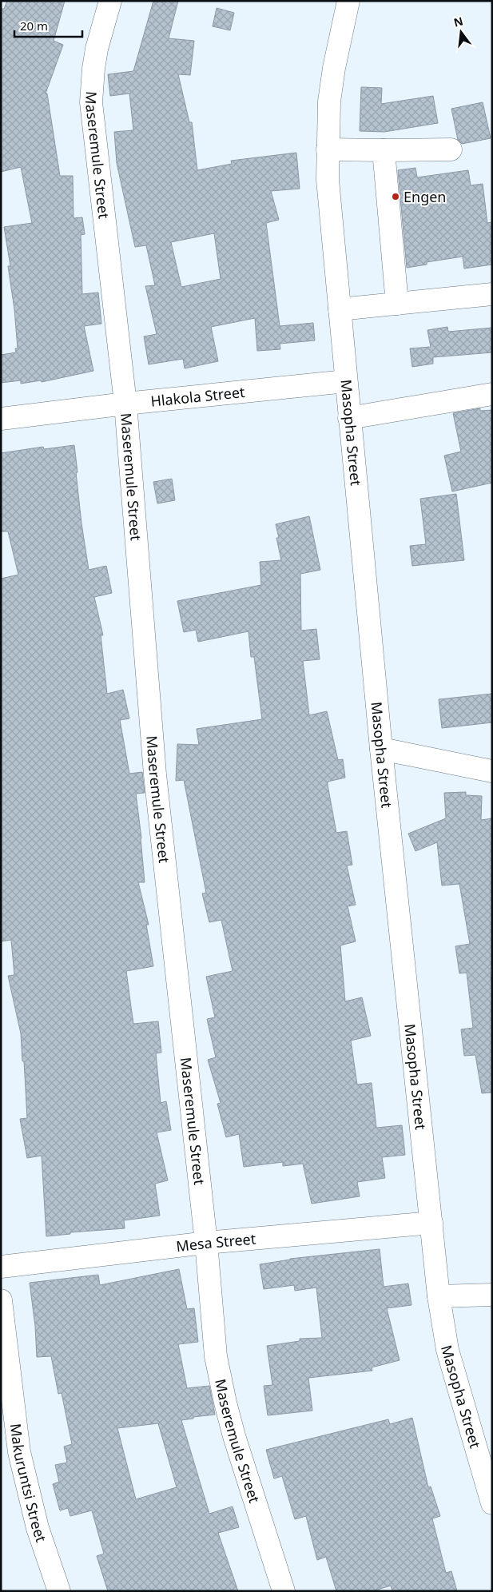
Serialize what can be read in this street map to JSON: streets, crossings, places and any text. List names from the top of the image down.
{
  "streets": {
    "street": [
      "Maseremule Street",
      "Hlakola Street",
      "Masopha Street",
      "Mesa Street",
      "Makuruntsi Street"
    ]
  },
  "crossings": [
    ["Maseremule Street", "Hlakola Street"],
    ["Maseremule Street", "Mesa Street"],
    ["Hlakola Street", "Masopha Street"],
    ["Masopha Street", "Mesa Street"]
  ],
  "places": ["Engen"],
  "scale_bar": "20 m",
  "north": "top"
}
